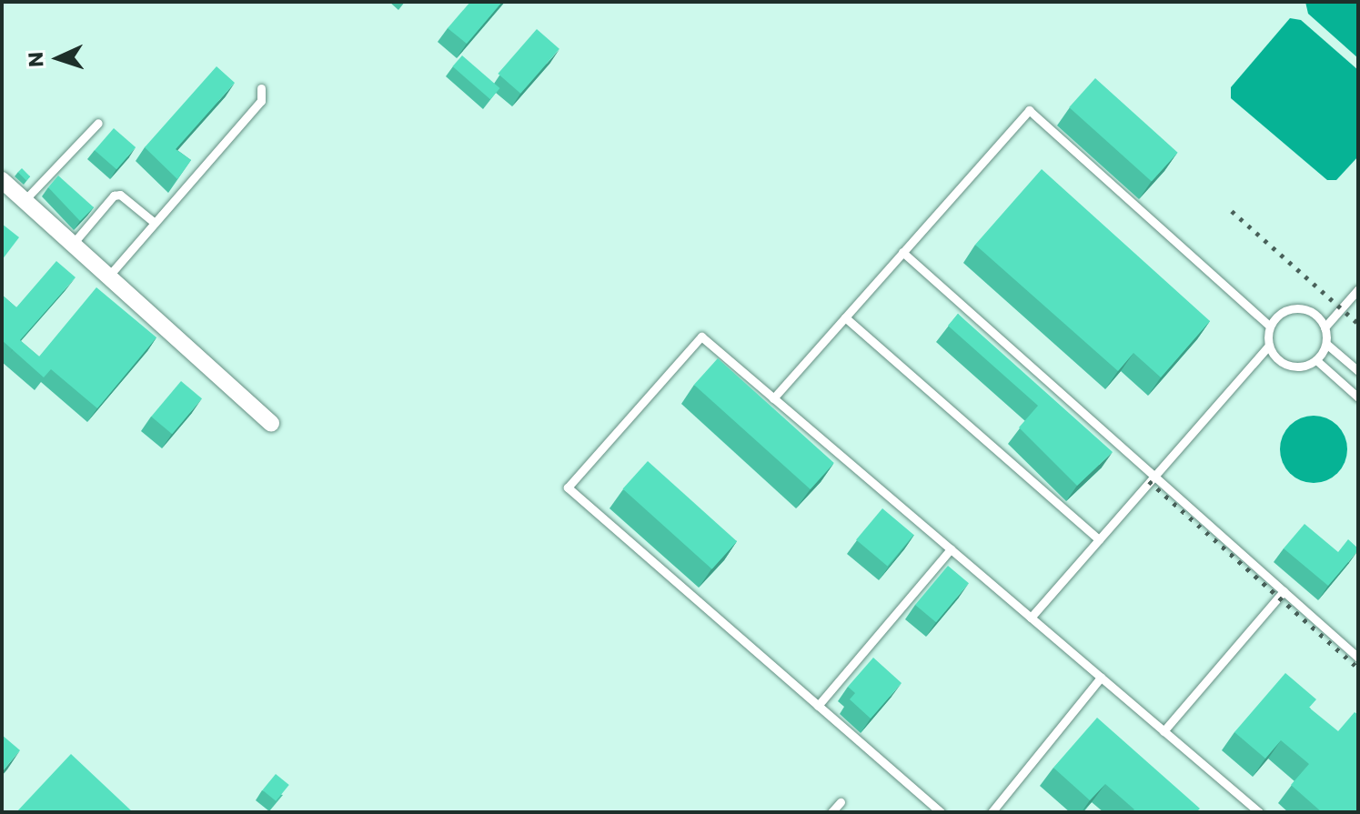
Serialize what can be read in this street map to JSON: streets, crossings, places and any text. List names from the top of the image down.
{
  "north": "left"
}
